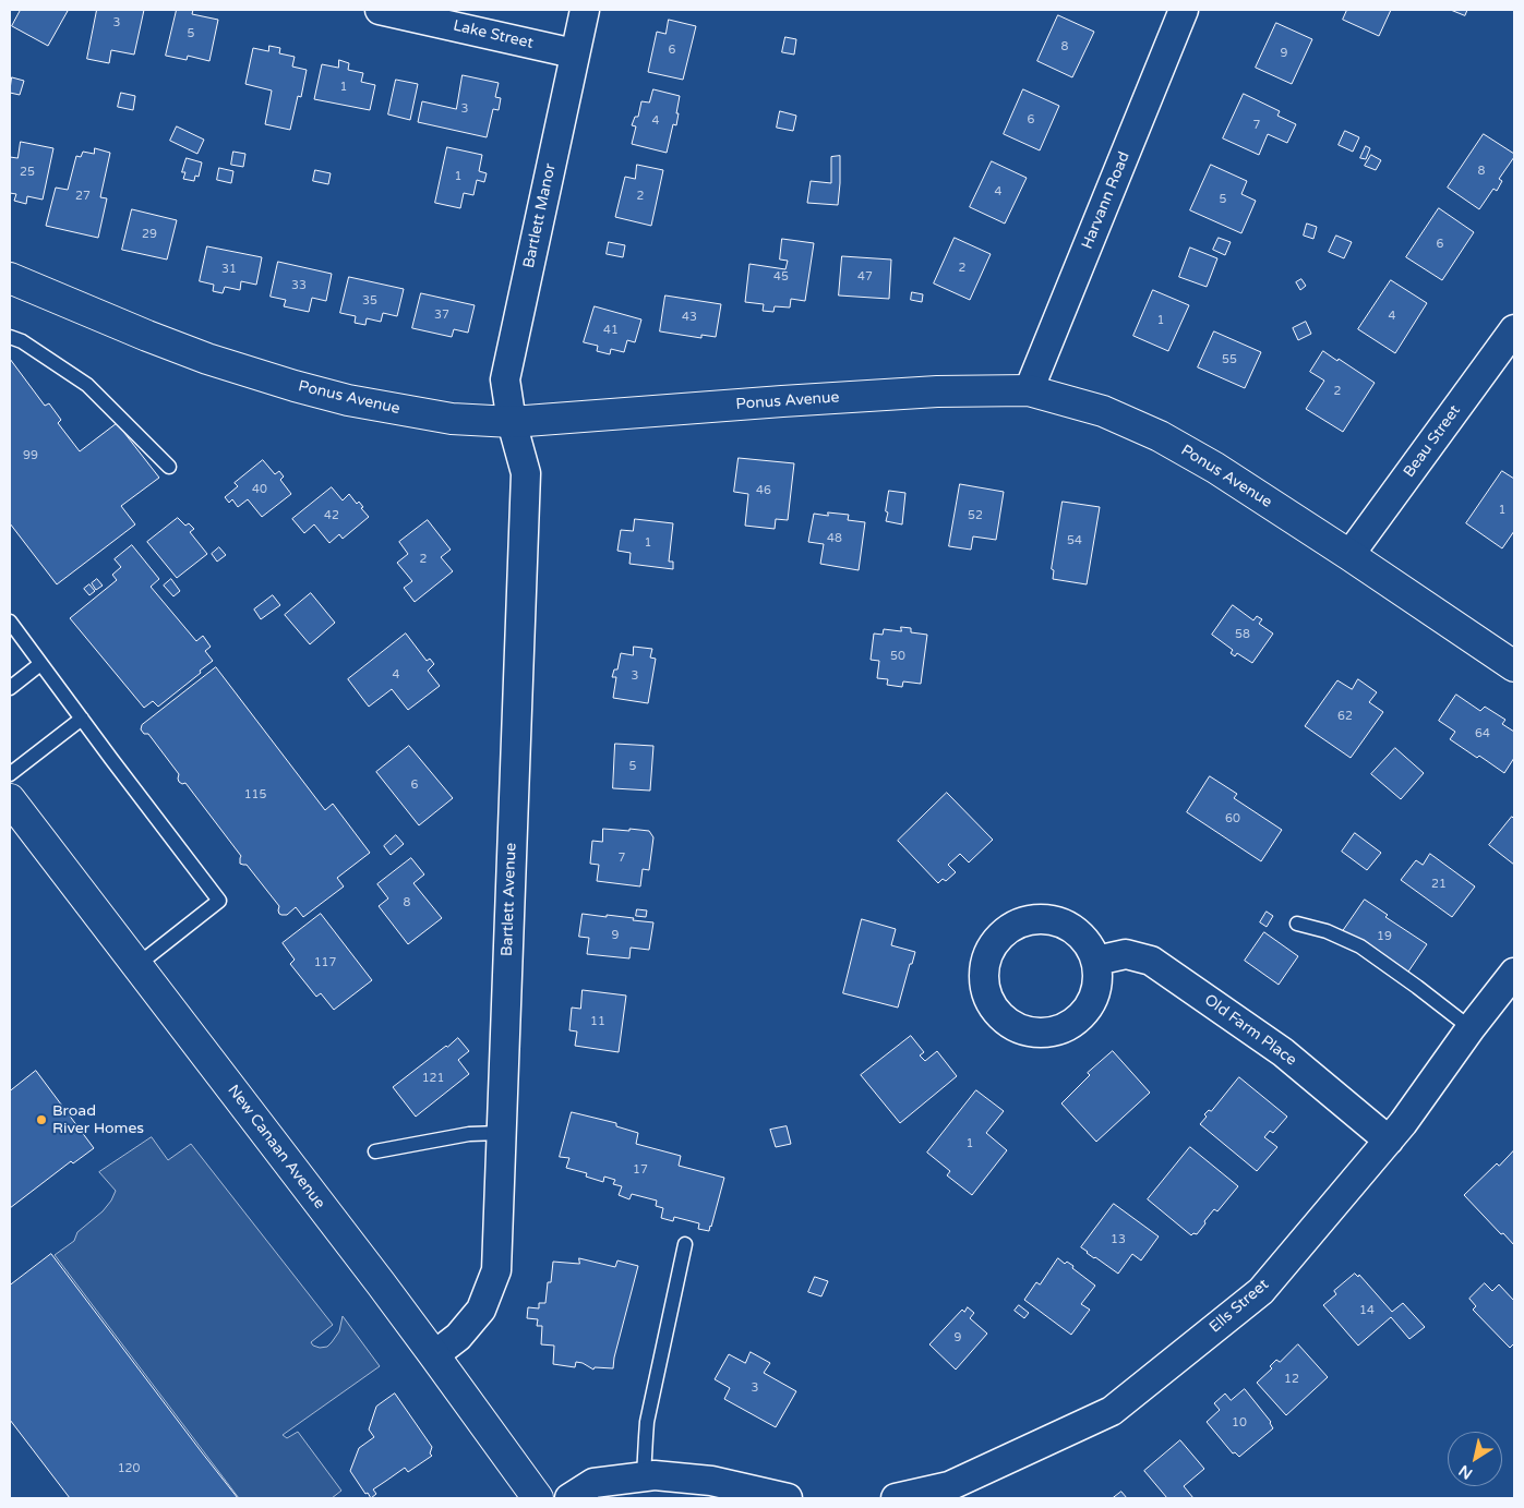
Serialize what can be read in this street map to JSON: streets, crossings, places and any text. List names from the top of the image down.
{
  "streets": {
    "street": [
      "Lake Street",
      "Harvann Road",
      "Bartlett Manor",
      "Ponus Avenue",
      "Beau Street",
      "Bartlett Avenue",
      "Old Farm Place",
      "New Canaan Avenue",
      "Ells Street"
    ]
  },
  "crossings": [
    ["Lake Street", "Bartlett Manor"],
    ["Harvann Road", "Ponus Avenue"],
    ["Bartlett Manor", "Ponus Avenue"],
    ["Bartlett Manor", "Bartlett Avenue"],
    ["Ponus Avenue", "Beau Street"],
    ["Ponus Avenue", "Bartlett Avenue"],
    ["Bartlett Avenue", "New Canaan Avenue"],
    ["Old Farm Place", "Ells Street"]
  ],
  "places": ["Broad River Homes"],
  "house_numbers": [
    "3",
    "5",
    "8",
    "6",
    "9",
    "1",
    "3",
    "6",
    "4",
    "7",
    "8",
    "25",
    "1",
    "4",
    "27",
    "2",
    "5",
    "29",
    "6",
    "2",
    "31",
    "45",
    "47",
    "33",
    "35",
    "37",
    "4",
    "43",
    "1",
    "41",
    "55",
    "2",
    "99",
    "40",
    "46",
    "1",
    "42",
    "52",
    "48",
    "54",
    "1",
    "2",
    "58",
    "50",
    "4",
    "3",
    "62",
    "64",
    "5",
    "6",
    "115",
    "60",
    "7",
    "21",
    "8",
    "9",
    "19",
    "117",
    "11",
    "121",
    "1",
    "17",
    "13",
    "14",
    "9",
    "12",
    "3",
    "10",
    "120"
  ],
  "north": "bottom left"
}
